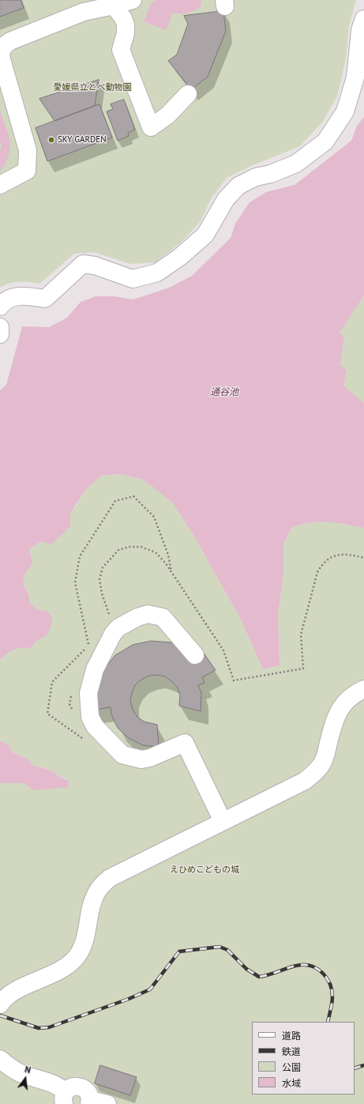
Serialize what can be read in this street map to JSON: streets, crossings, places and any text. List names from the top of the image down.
{
  "water": ["通谷池"],
  "parks": ["愛媛県立とべ動物園", "えひめこどもの城"],
  "places": ["SKY GARDEN"],
  "legend": [
    "道路",
    "鉄道",
    "公園",
    "水域"
  ],
  "north": "top"
}
